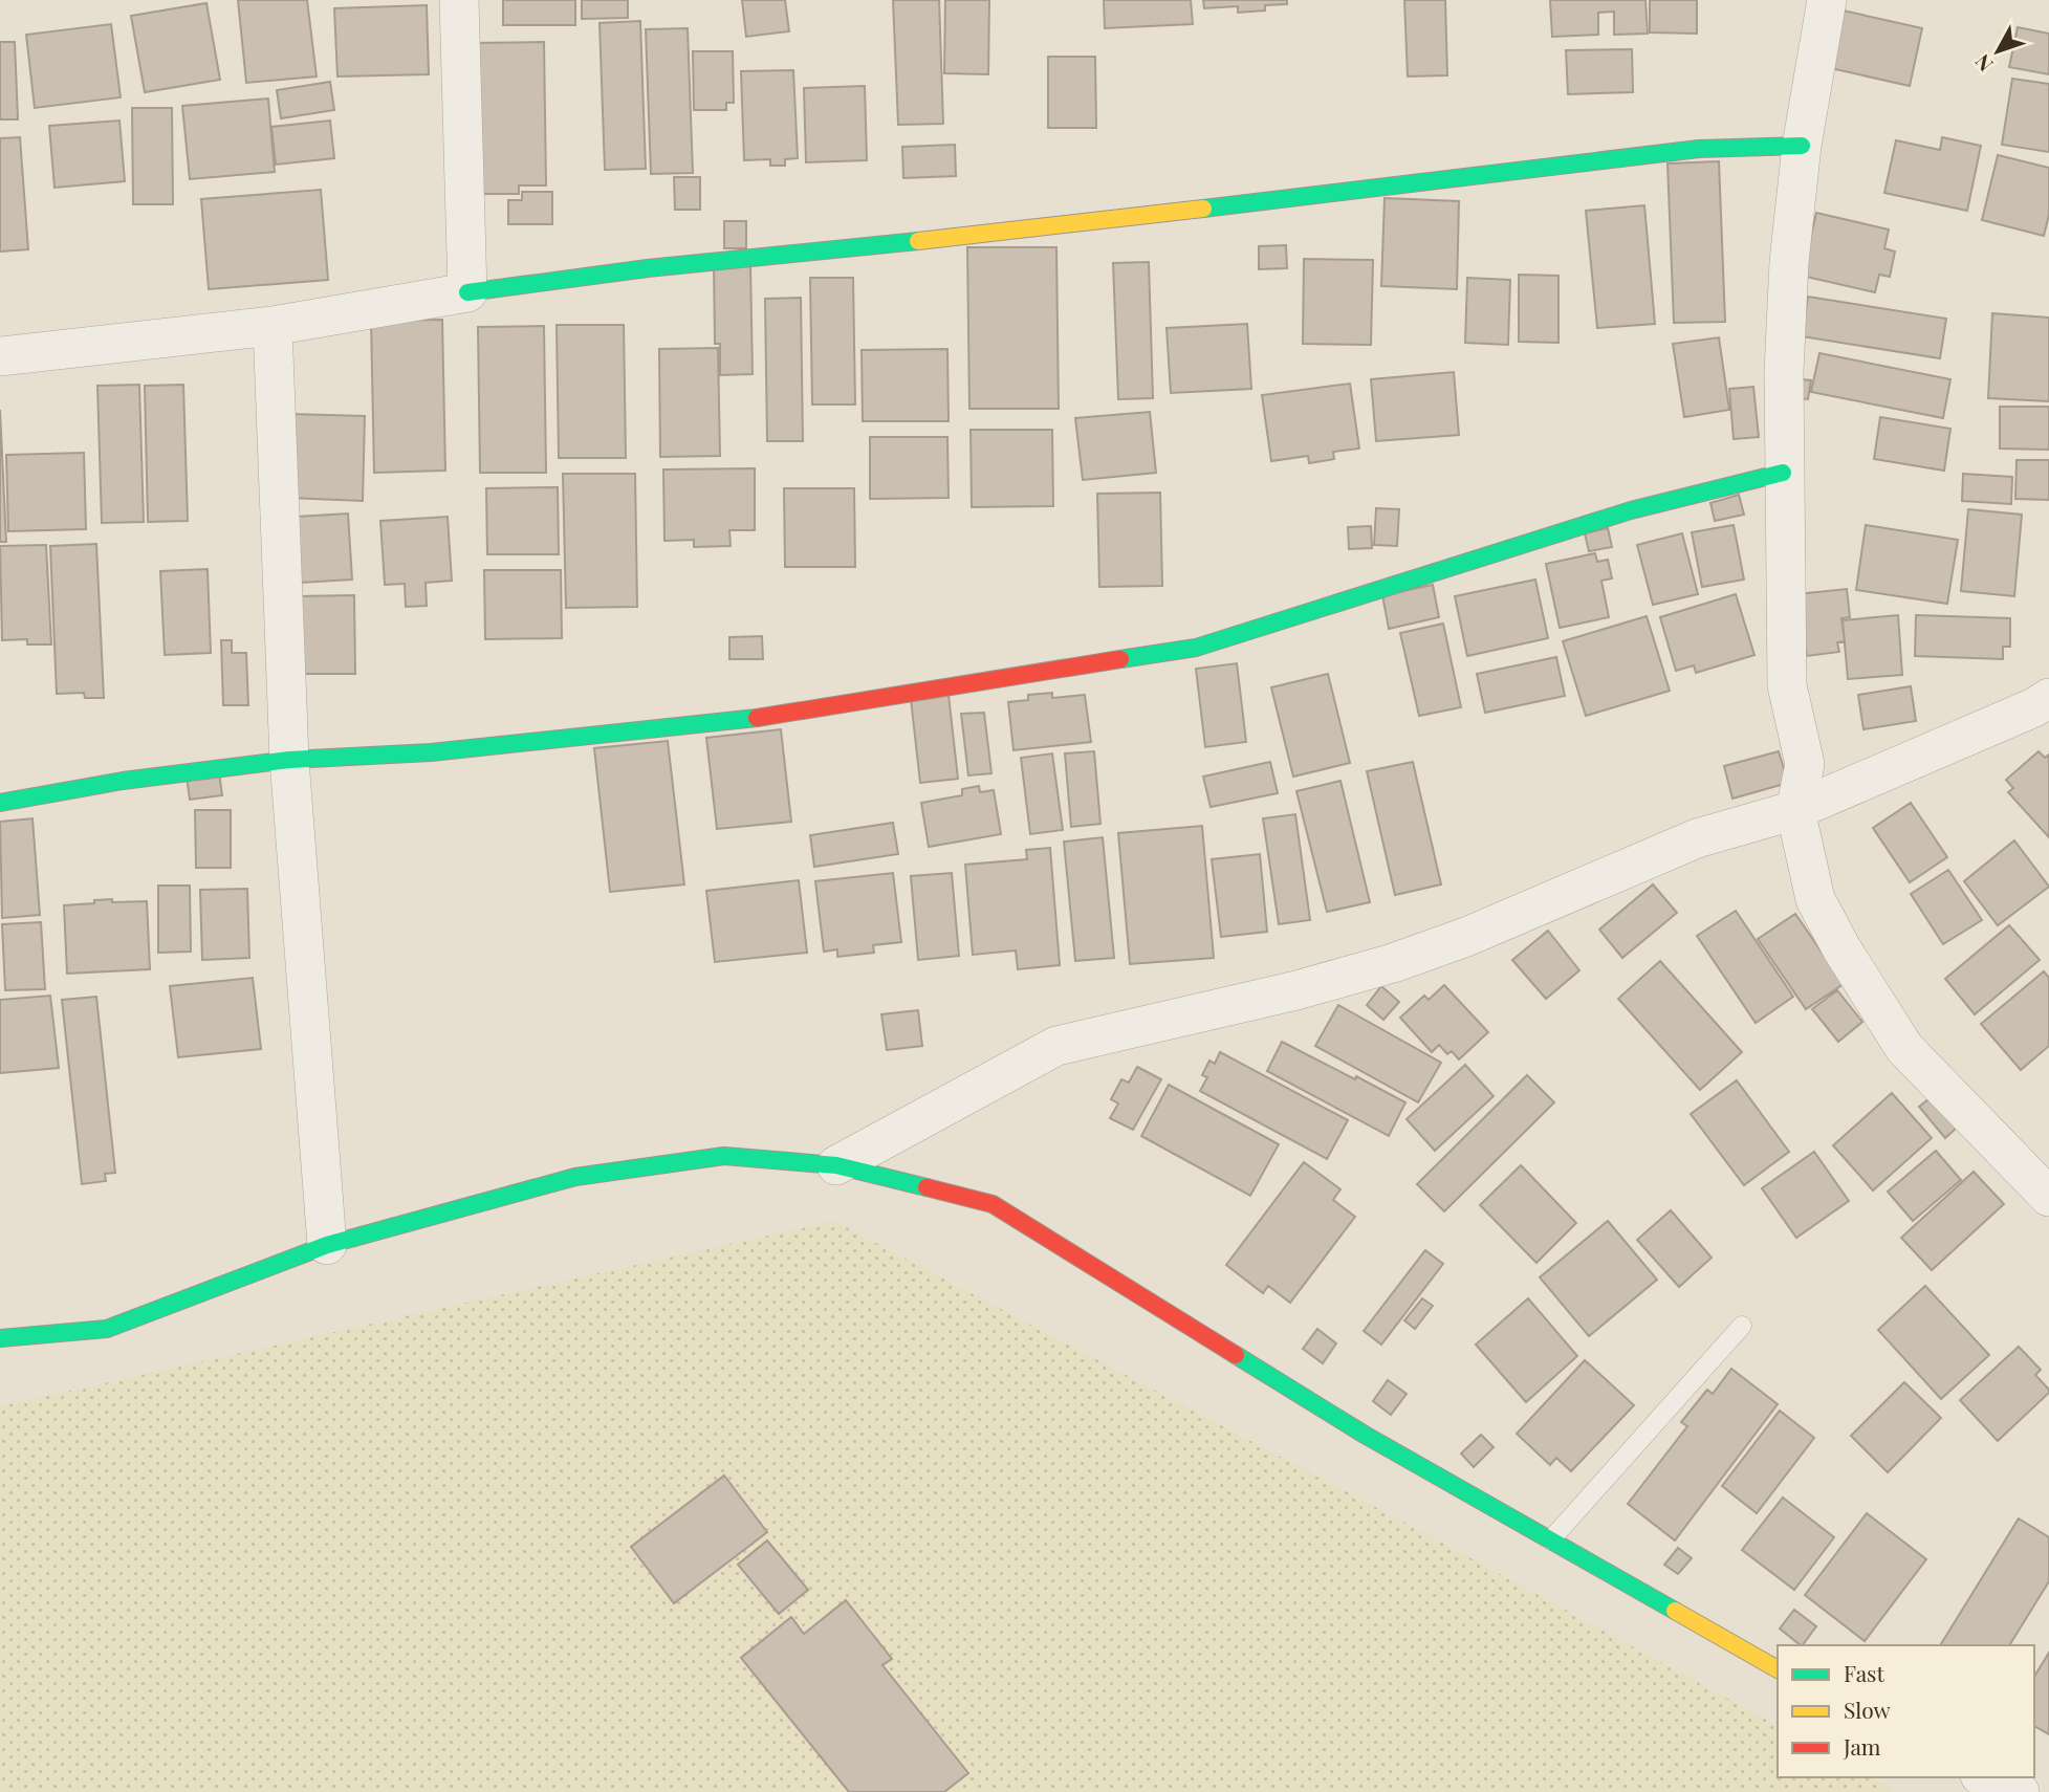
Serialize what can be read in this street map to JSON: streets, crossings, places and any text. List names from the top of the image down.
{
  "legend": ["Fast", "Slow", "Jam"],
  "north": "bottom left"
}
